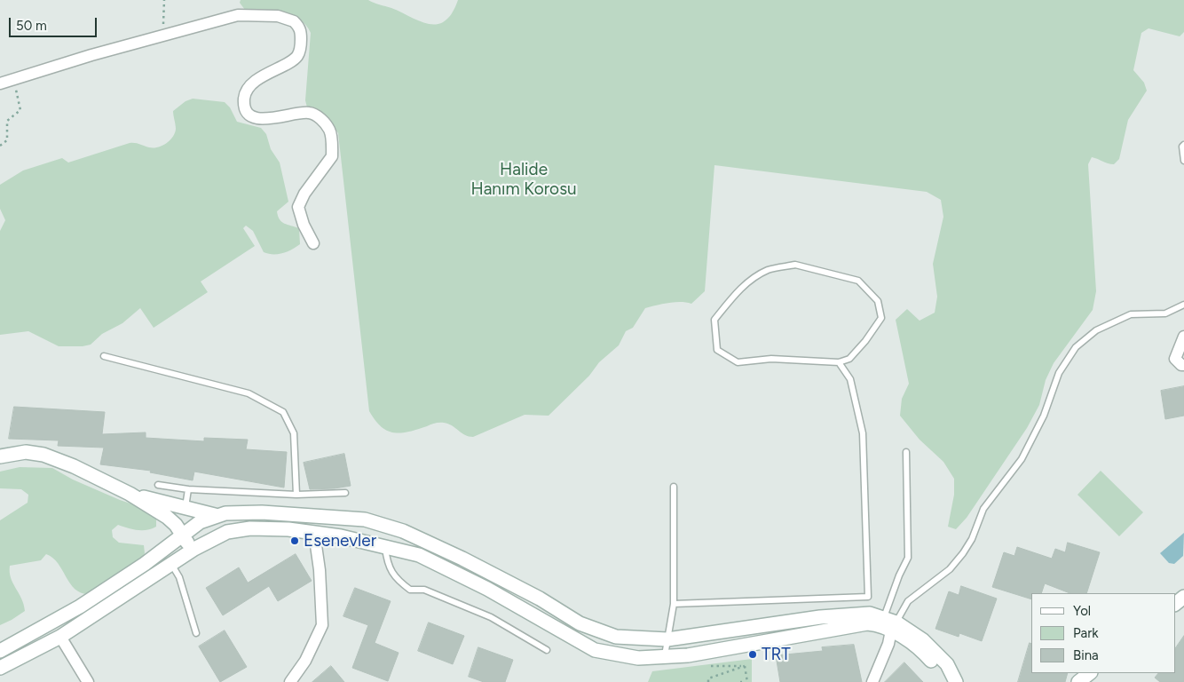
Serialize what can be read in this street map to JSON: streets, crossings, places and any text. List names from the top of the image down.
{
  "parks": ["Halide Hanım Korosu"],
  "places": ["Esenevler", "TRT"],
  "legend": ["Yol", "Park", "Bina"],
  "scale_bar": "50 m"
}
